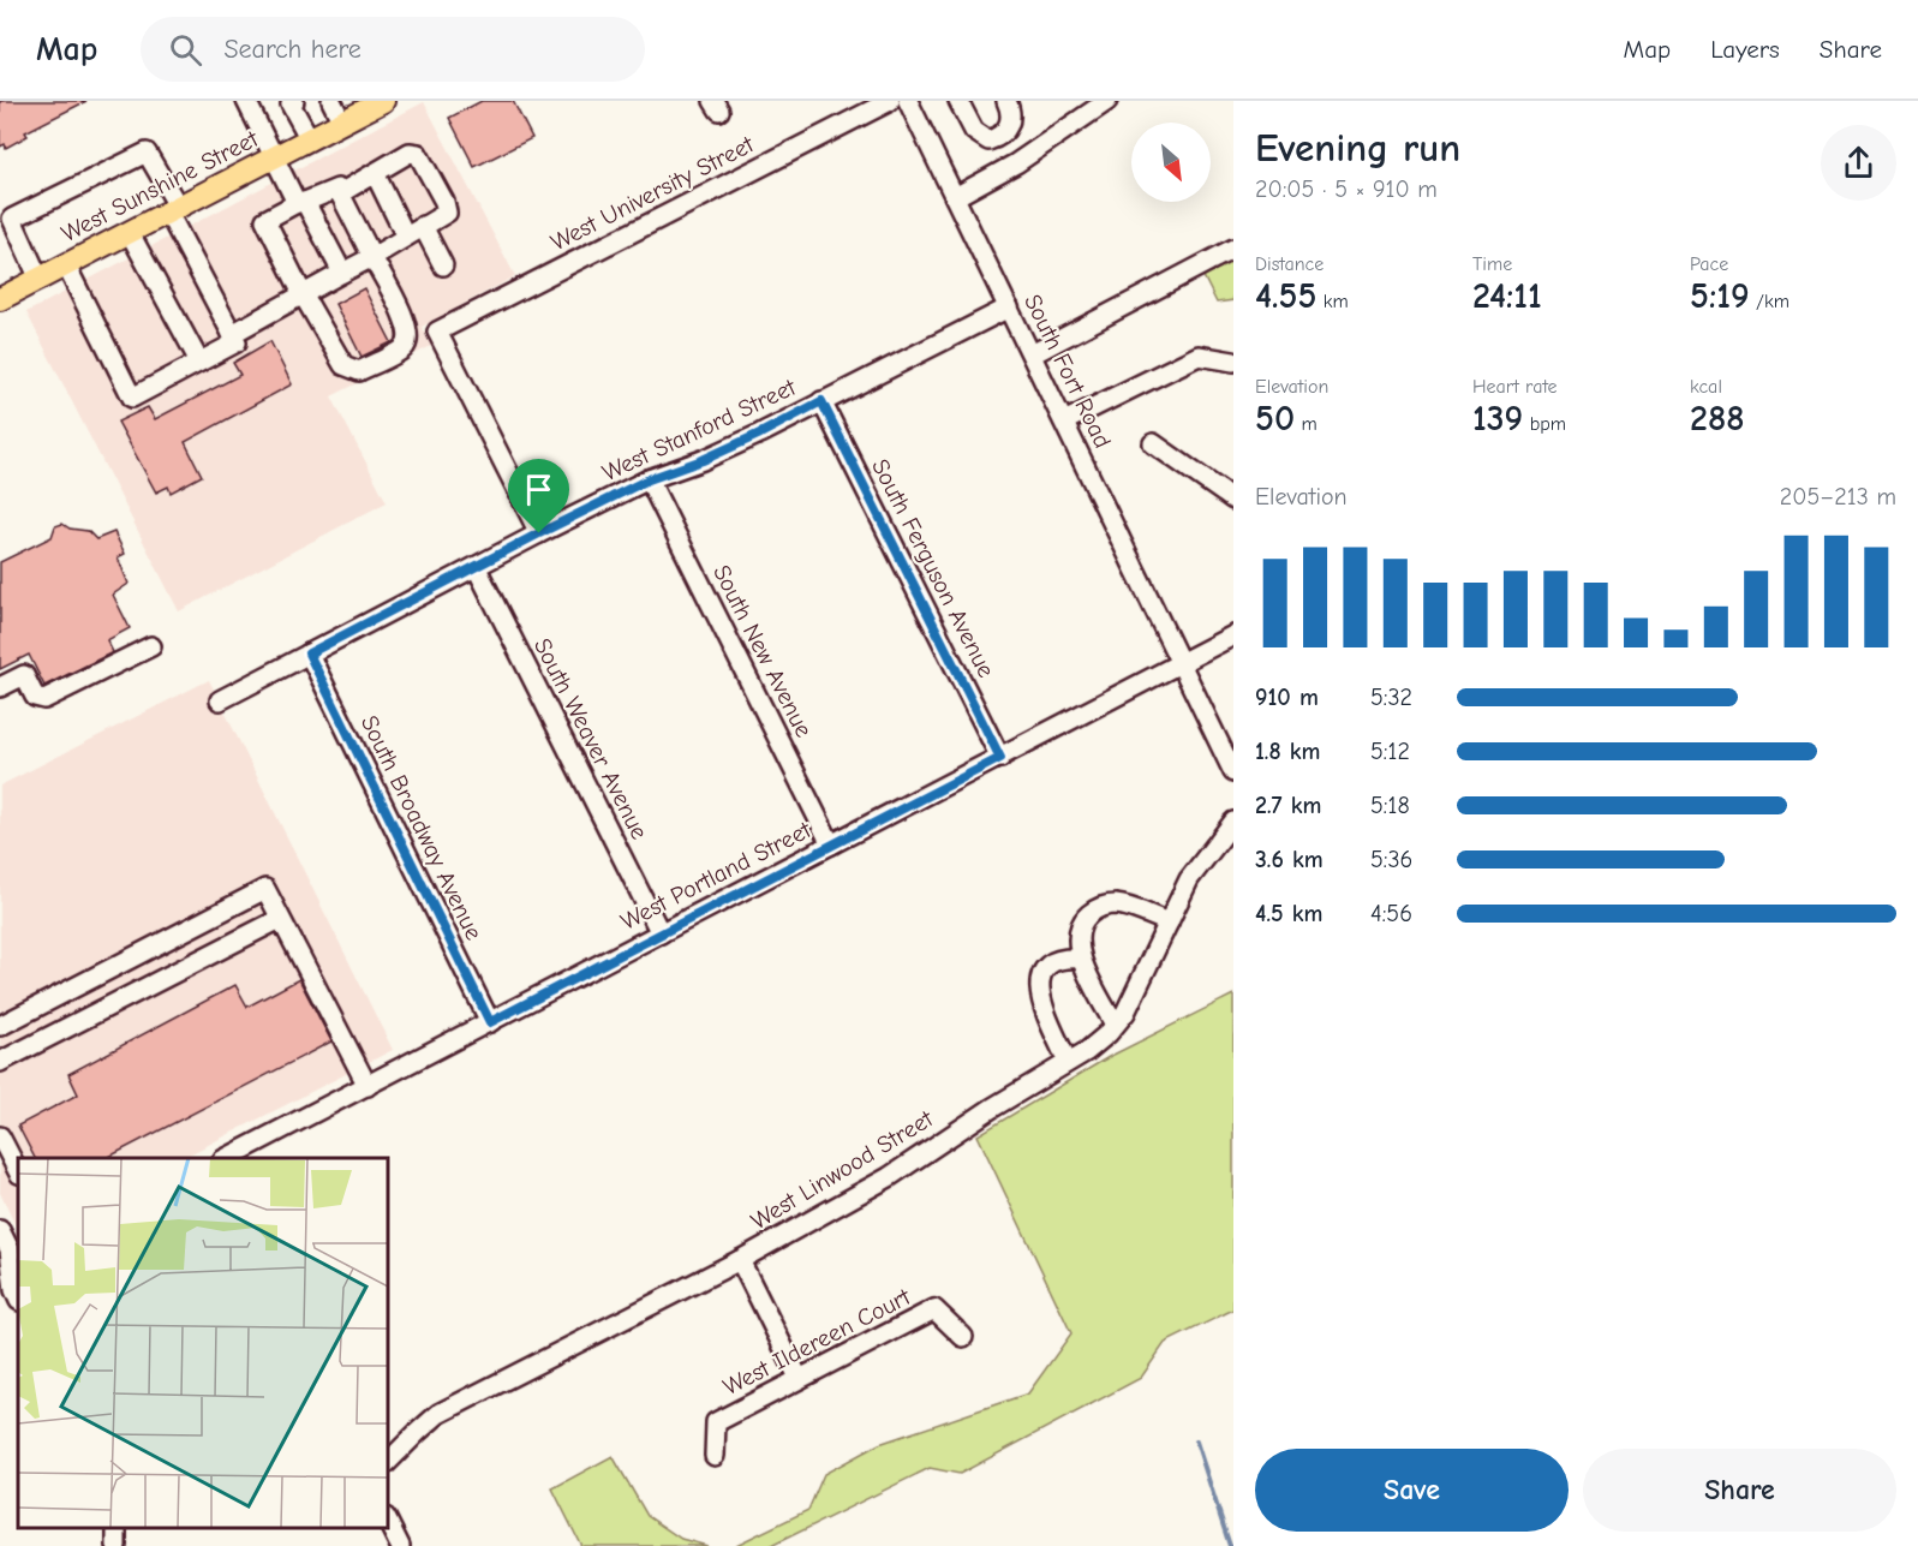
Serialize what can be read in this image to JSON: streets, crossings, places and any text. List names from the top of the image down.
{
  "streets": {
    "main road": ["West Sunshine Street"],
    "street": [
      "West University Street",
      "South Fort Road",
      "West Stanford Street",
      "South Ferguson Avenue",
      "South New Avenue",
      "South Weaver Avenue",
      "South Broadway Avenue",
      "West Portland Street",
      "West Linwood Street",
      "West Ildereen Court"
    ]
  },
  "crossings": [
    ["West University Street", "West Stanford Street"],
    ["South Fort Road", "West Stanford Street"],
    ["South Fort Road", "West Portland Street"],
    ["West Stanford Street", "South Ferguson Avenue"],
    ["West Stanford Street", "South New Avenue"],
    ["West Stanford Street", "South Weaver Avenue"],
    ["West Stanford Street", "South Broadway Avenue"],
    ["South Ferguson Avenue", "West Portland Street"],
    ["South New Avenue", "West Portland Street"],
    ["South Weaver Avenue", "West Portland Street"],
    ["South Broadway Avenue", "West Portland Street"]
  ],
  "north": "bottom right",
  "page": {
    "header": "Map",
    "search": "Search here",
    "nav": ["Map", "Layers", "Share"],
    "heading": ["Evening run", "20:05 · 5 × 910 m"],
    "stats": [
      ["Distance", "4.55 km"],
      ["Time", "24:11"],
      ["Pace", "5:19 /km"],
      ["Elevation", "50 m"],
      ["Heart rate", "139 bpm"],
      ["kcal", "288"]
    ],
    "chart": ["Elevation", "205–213 m"],
    "list": [
      {
        "name": "910 m",
        "note": "5:32"
      },
      {
        "name": "1.8 km",
        "note": "5:12"
      },
      {
        "name": "2.7 km",
        "note": "5:18"
      },
      {
        "name": "3.6 km",
        "note": "5:36"
      },
      {
        "name": "4.5 km",
        "note": "4:56"
      }
    ],
    "buttons": ["Save", "Share"]
  }
}
